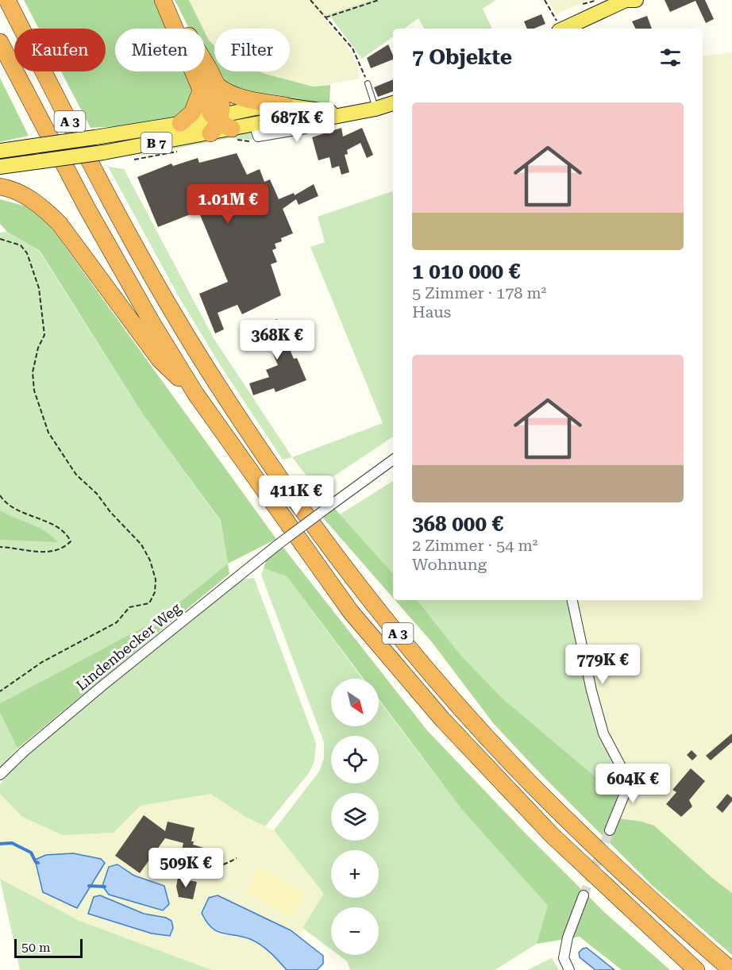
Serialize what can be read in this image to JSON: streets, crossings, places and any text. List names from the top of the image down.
{
  "streets": {
    "highway": ["A 3"],
    "main road": ["B 7"],
    "street": ["Lindenbecker Weg"]
  },
  "scale_bar": "50 m",
  "north": "bottom right",
  "page": {
    "chip": ["Kaufen", "Mieten", "Filter"],
    "heading": "7 Objekte",
    "list": [
      {
        "name": "1 010 000 €",
        "note": "5 Zimmer · 178 m² · Haus"
      },
      {
        "name": "368 000 €",
        "note": "2 Zimmer · 54 m² · Wohnung"
      }
    ],
    "price": [
      "687K €",
      "1.01M €",
      "368K €",
      "411K €",
      "779K €",
      "604K €",
      "509K €"
    ],
    "map_buttons": ["+", "−"],
    "scale": "50 m"
  }
}
